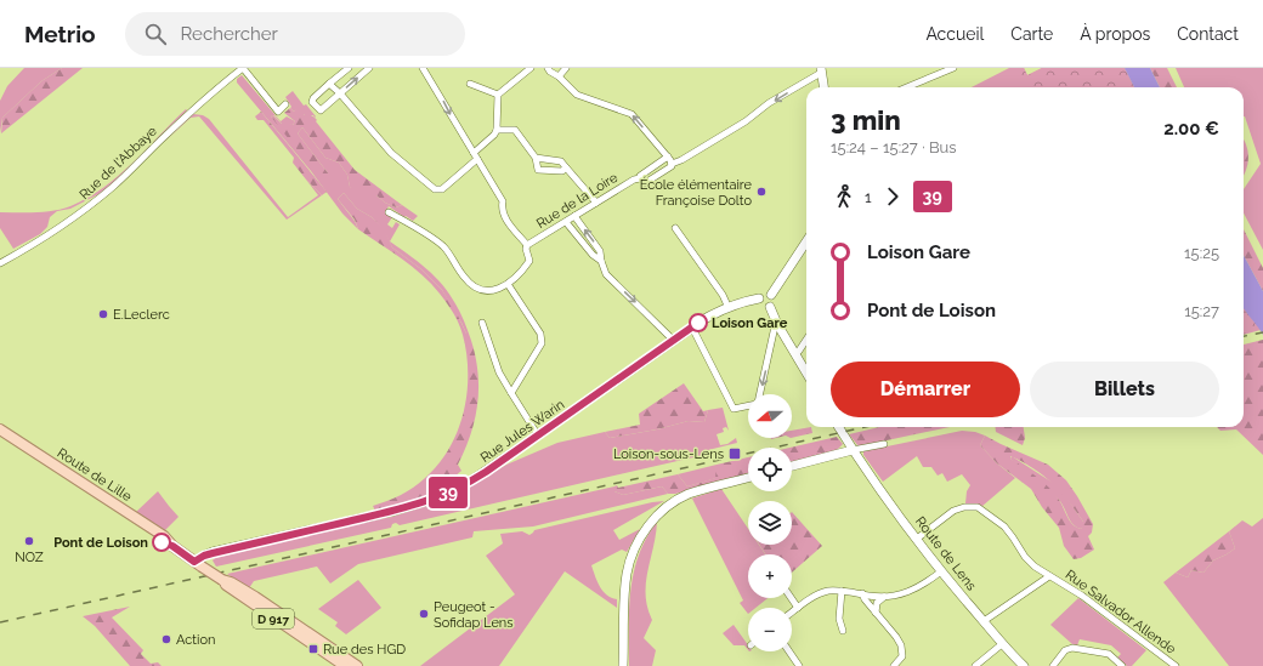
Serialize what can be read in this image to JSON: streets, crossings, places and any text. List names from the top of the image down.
{
  "streets": {
    "main road": ["Route de Lille", "D 917"],
    "street": [
      "Rue de l'Abbaye",
      "Rue de la Loire",
      "Rue Jules Warin",
      "Route de Lens",
      "Rue Salvador Allende"
    ]
  },
  "crossings": [
    ["Rue Jules Warin", "Route de Lille"],
    ["Route de Lens", "Rue Salvador Allende"]
  ],
  "places": {
    "other": [
      "École élémentaire Françoise Dolto",
      "E.Leclerc",
      "Loison Gare",
      "NOZ",
      "Pont de Loison",
      "Peugeot - Sofidap Lens",
      "Action"
    ],
    "transit": ["Loison-sous-Lens", "Rue des HGD"]
  },
  "lines": ["bus line 39"],
  "north": "left",
  "page": {
    "header": "Metrio",
    "search": "Rechercher",
    "nav": [
      "Accueil",
      "Carte",
      "À propos",
      "Contact"
    ],
    "on_map": "39",
    "heading": ["3 min", "15:24 – 15:27 · Bus", "2.00 €"],
    "legs": ["1", "39"],
    "list": [
      {
        "name": "Loison Gare",
        "value": "15:25"
      },
      {
        "name": "Pont de Loison",
        "value": "15:27"
      }
    ],
    "buttons": ["Démarrer", "Billets"],
    "map_buttons": ["+", "−"]
  }
}
